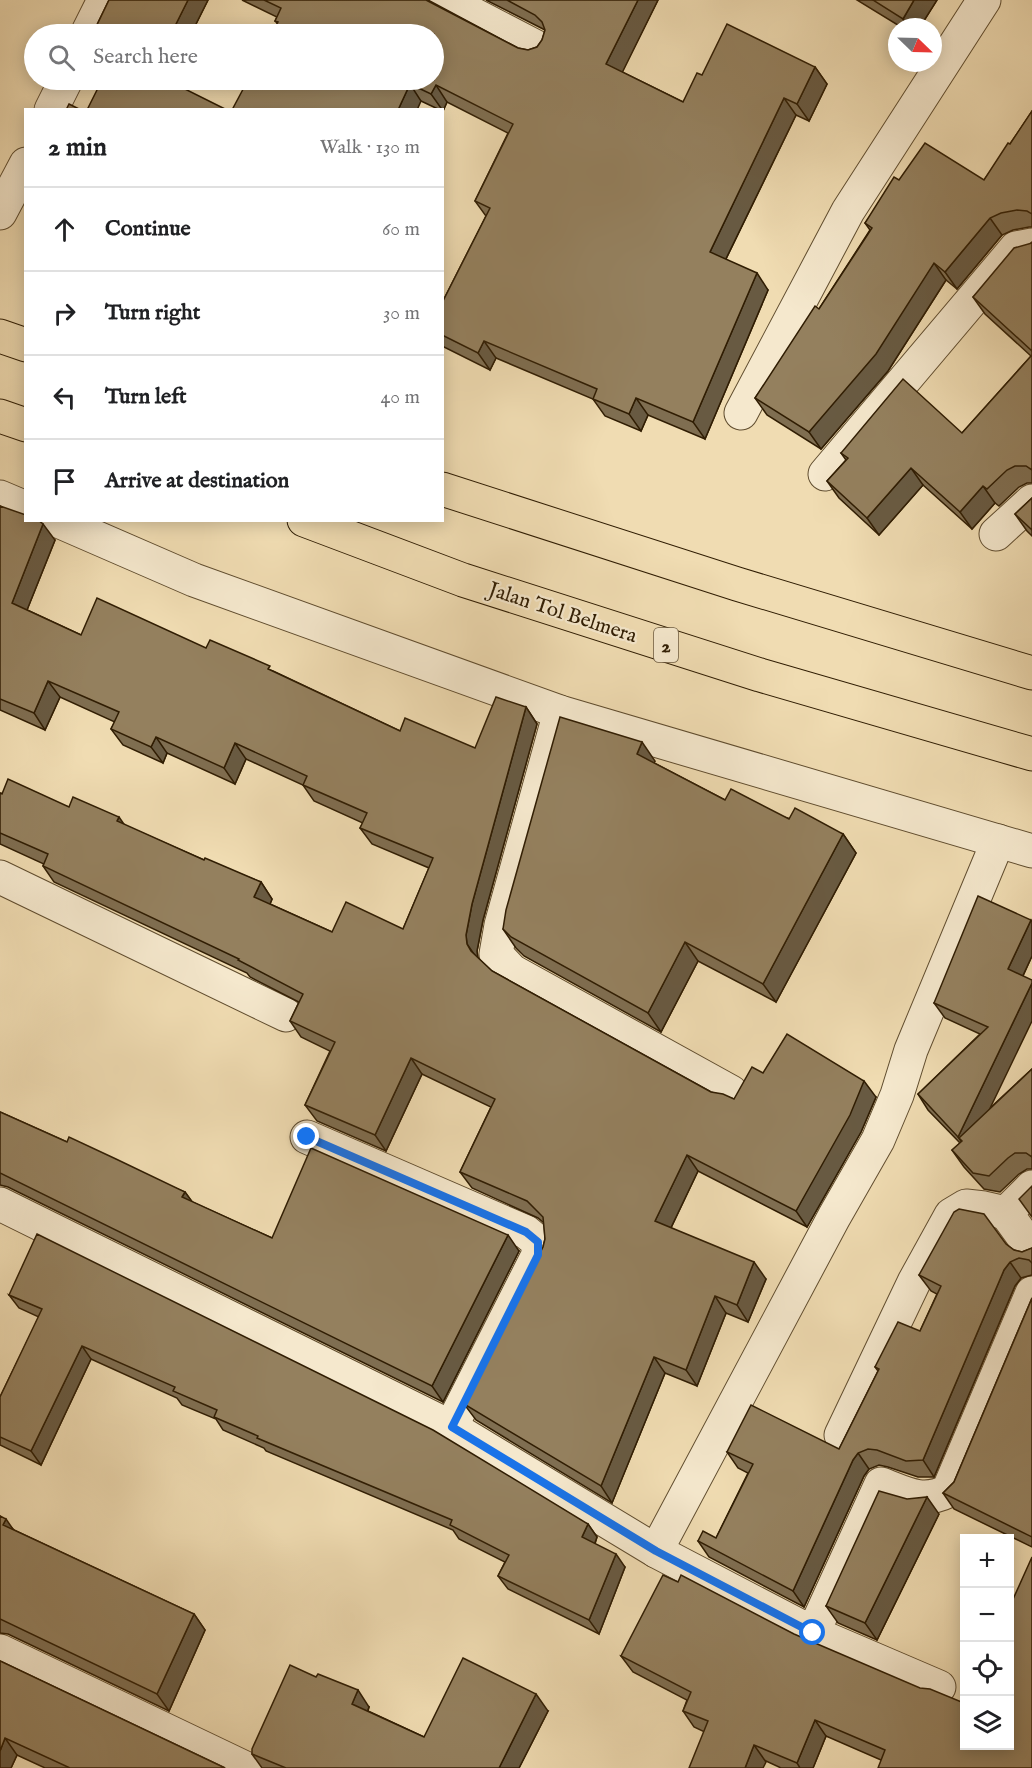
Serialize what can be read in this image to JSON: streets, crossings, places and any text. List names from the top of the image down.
{
  "streets": {
    "highway": ["Jalan Tol Belmera", "2"]
  },
  "north": "bottom right",
  "page": {
    "search": "Search here",
    "heading": ["2 min", "Walk · 130 m"],
    "list": [
      ["Continue", "60 m"],
      ["Turn right", "30 m"],
      ["Turn left", "40 m"],
      "Arrive at destination"
    ],
    "map_buttons": ["+", "−"]
  }
}
